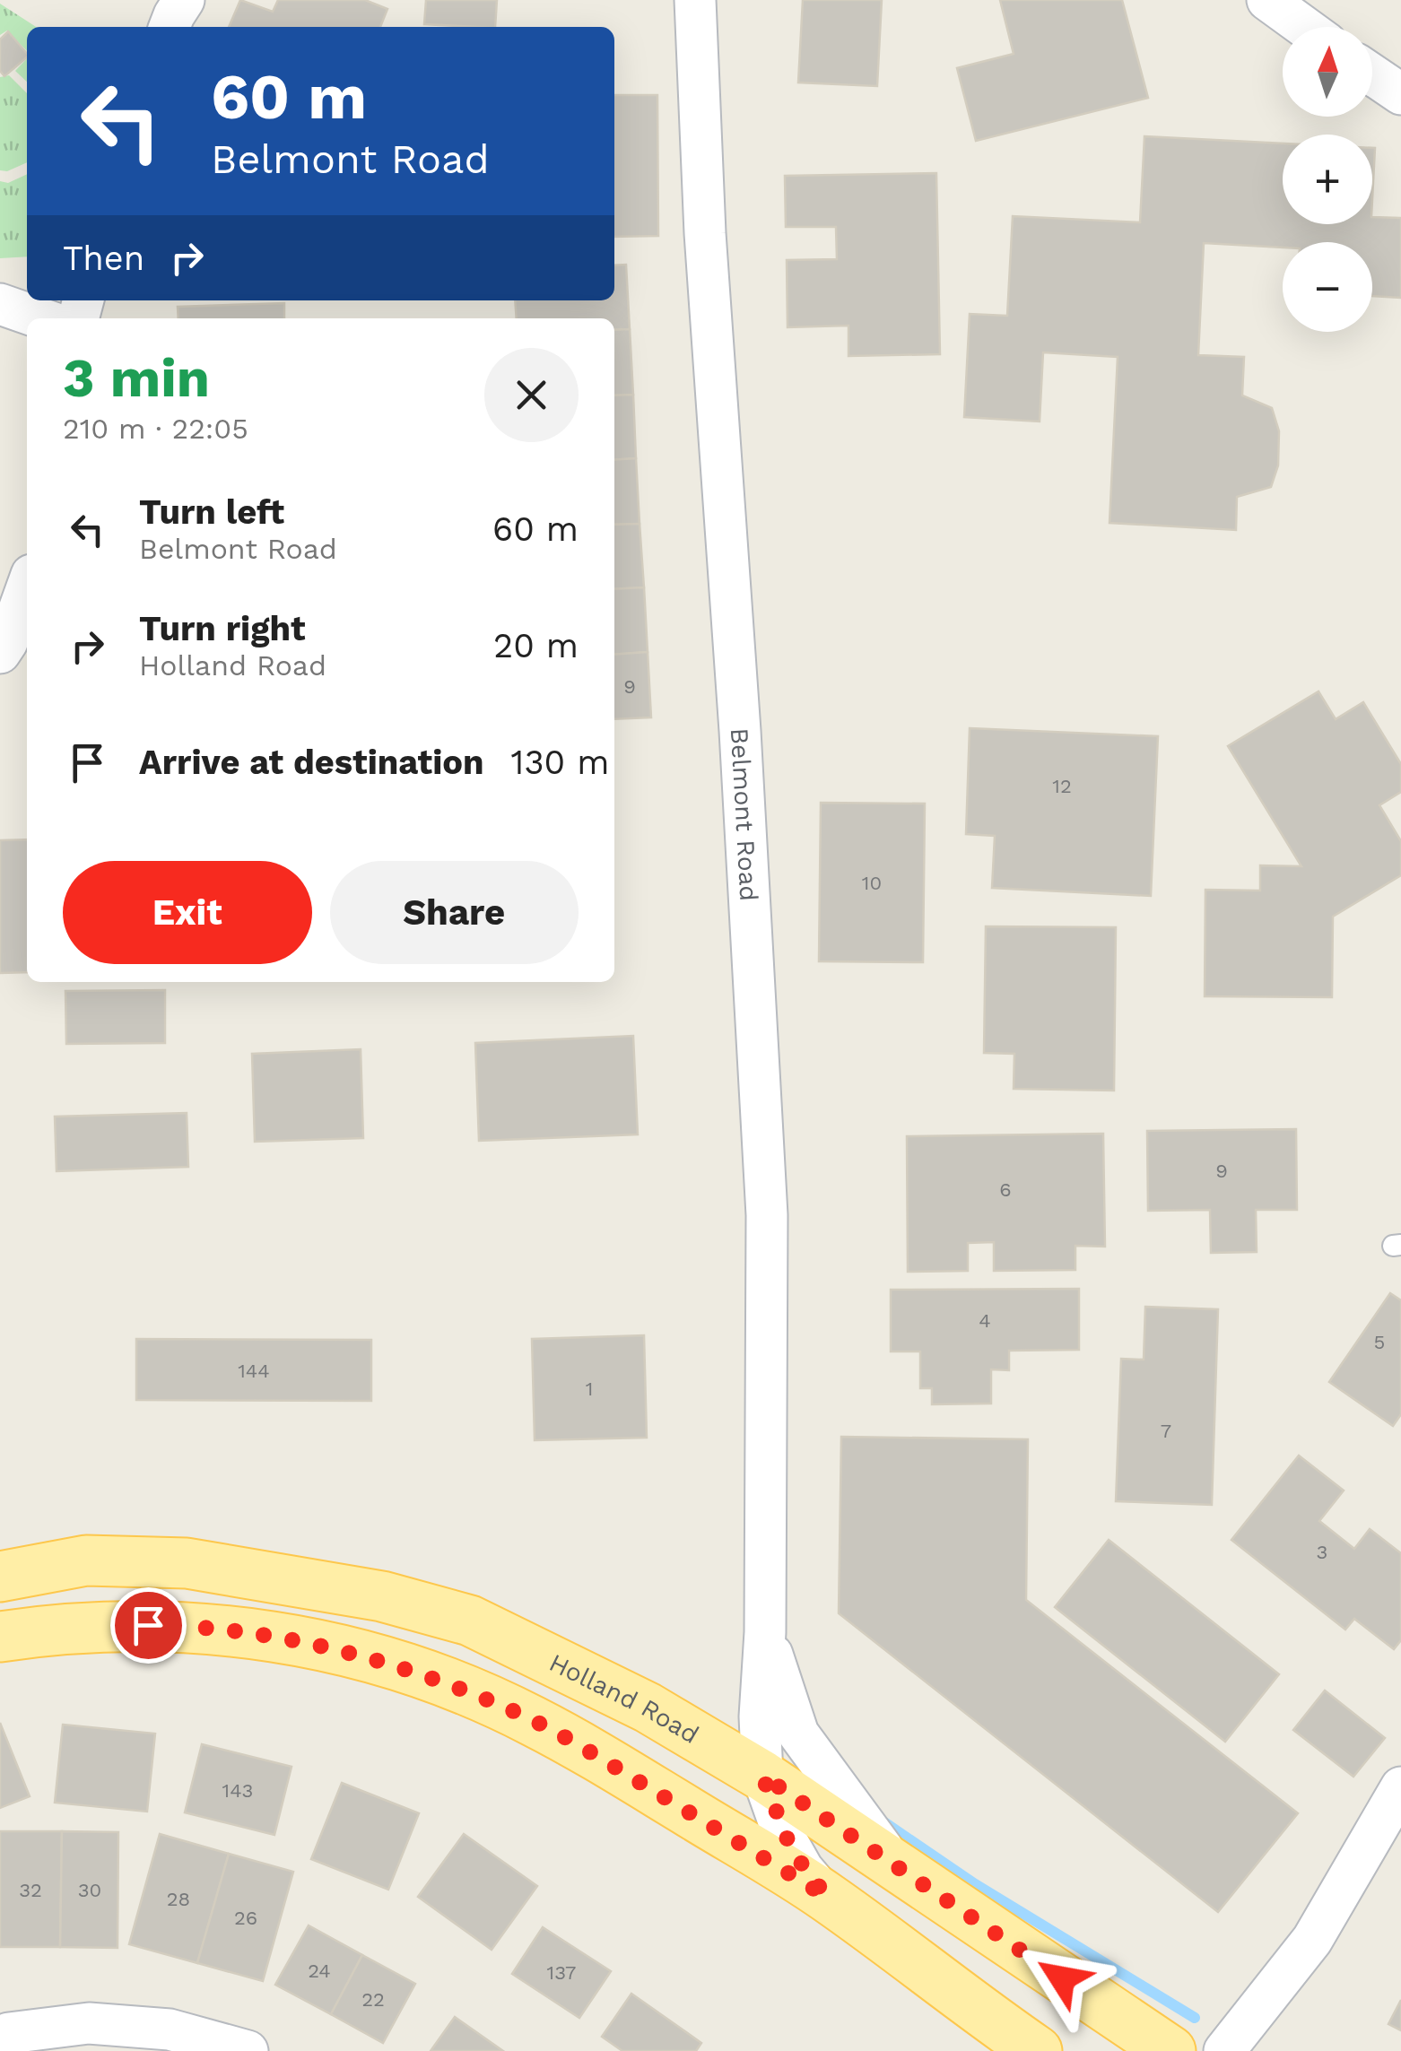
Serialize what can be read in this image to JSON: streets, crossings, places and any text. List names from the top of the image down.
{
  "streets": {
    "main road": ["Holland Road"],
    "street": ["Belmont Road"]
  },
  "crossings": [
    ["Belmont Road", "Holland Road"]
  ],
  "house_numbers": [
    "9",
    "12",
    "10",
    "9",
    "6",
    "4",
    "5",
    "144",
    "1",
    "7",
    "3",
    "143",
    "32",
    "30",
    "28",
    "26",
    "24",
    "137",
    "22"
  ],
  "north": "top",
  "page": {
    "map_buttons": ["+", "−"],
    "turn": ["60 m", "Belmont Road"],
    "then": "Then",
    "heading": ["3 min", "210 m · 22:05"],
    "list": [
      {
        "name": "Turn left",
        "note": "Belmont Road",
        "value": "60 m"
      },
      {
        "name": "Turn right",
        "note": "Holland Road",
        "value": "20 m"
      },
      {
        "name": "Arrive at destination",
        "value": "130 m"
      }
    ],
    "buttons": ["Exit", "Share"]
  }
}
